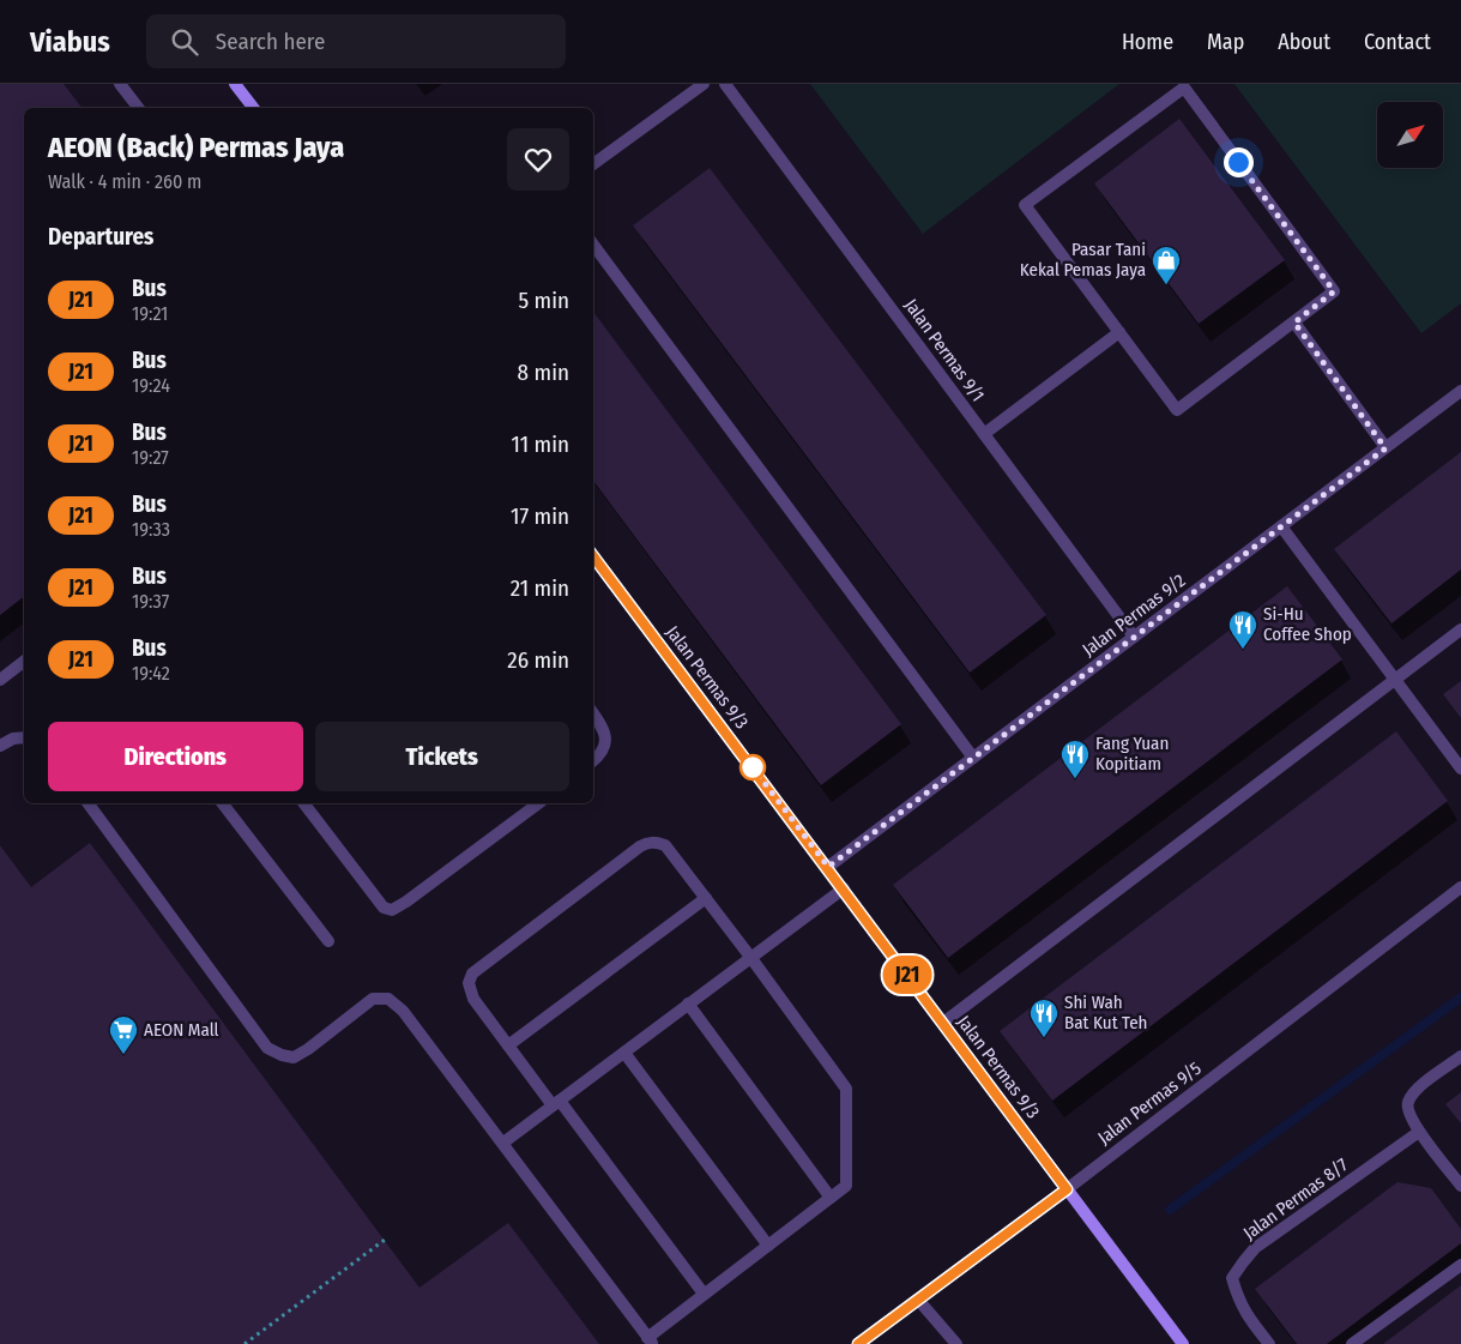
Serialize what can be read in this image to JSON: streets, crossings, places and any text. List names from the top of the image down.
{
  "streets": {
    "street": [
      "Jalan Permas 9/1",
      "Jalan Permas 9/2",
      "Jalan Permas 9/3",
      "Jalan Permas 9/5",
      "Jalan Permas 8/7"
    ]
  },
  "crossings": [
    ["Jalan Permas 9/1", "Jalan Permas 9/2"],
    ["Jalan Permas 9/2", "Jalan Permas 9/3"],
    ["Jalan Permas 9/3", "Jalan Permas 9/5"]
  ],
  "places": {
    "shop": ["Pasar Tani Kekal Pemas Jaya"],
    "restaurant": ["Si-Hu Coffee Shop", "Fang Yuan Kopitiam", "Shi Wah Bat Kut Teh"],
    "supermarket": ["AEON Mall"]
  },
  "lines": ["bus line J21"],
  "north": "top right",
  "page": {
    "header": "Viabus",
    "search": "Search here",
    "nav": [
      "Home",
      "Map",
      "About",
      "Contact"
    ],
    "on_map": "J21",
    "heading": [
      ["AEON (Back) Permas Jaya", "Walk · 4 min · 260 m"],
      "Departures"
    ],
    "list": [
      {
        "mark": "J21",
        "name": "Bus",
        "note": "19:21",
        "value": "5 min"
      },
      {
        "mark": "J21",
        "name": "Bus",
        "note": "19:24",
        "value": "8 min"
      },
      {
        "mark": "J21",
        "name": "Bus",
        "note": "19:27",
        "value": "11 min"
      },
      {
        "mark": "J21",
        "name": "Bus",
        "note": "19:33",
        "value": "17 min"
      },
      {
        "mark": "J21",
        "name": "Bus",
        "note": "19:37",
        "value": "21 min"
      },
      {
        "mark": "J21",
        "name": "Bus",
        "note": "19:42",
        "value": "26 min"
      }
    ],
    "buttons": ["Directions", "Tickets"]
  }
}
